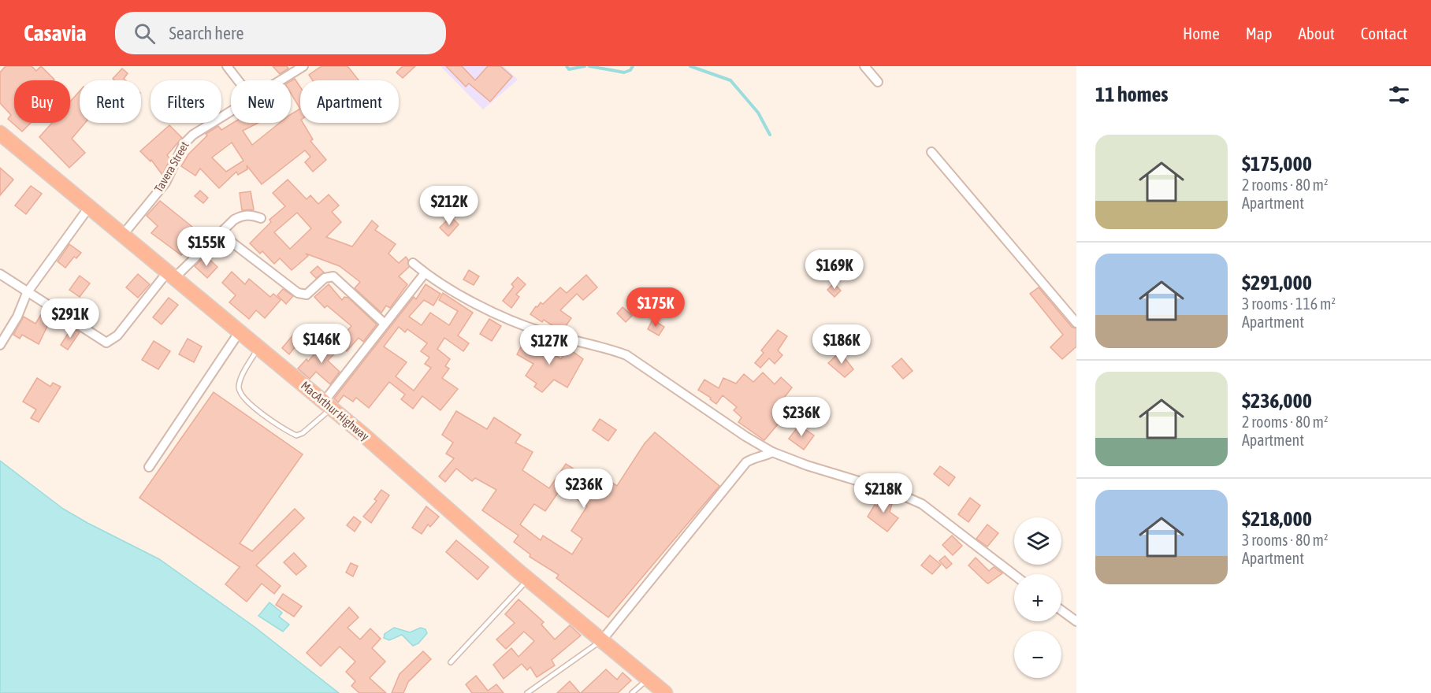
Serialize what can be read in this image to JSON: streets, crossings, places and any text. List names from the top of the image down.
{
  "streets": {
    "highway": ["MacArthur Highway"],
    "street": ["Tavera Street"]
  },
  "crossings": [
    ["Tavera Street", "MacArthur Highway"]
  ],
  "page": {
    "header": "Casavia",
    "search": "Search here",
    "nav": [
      "Home",
      "Map",
      "About",
      "Contact"
    ],
    "heading": "11 homes",
    "chip": [
      "Buy",
      "Rent",
      "Filters",
      "New",
      "Apartment"
    ],
    "list": [
      {
        "name": "$175,000",
        "note": "2 rooms · 80 m² · Apartment"
      },
      {
        "name": "$291,000",
        "note": "3 rooms · 116 m² · Apartment"
      },
      {
        "name": "$236,000",
        "note": "2 rooms · 80 m² · Apartment"
      },
      {
        "name": "$218,000",
        "note": "3 rooms · 80 m² · Apartment"
      }
    ],
    "price": [
      "$212K",
      "$155K",
      "$169K",
      "$175K",
      "$291K",
      "$146K",
      "$186K",
      "$127K",
      "$236K",
      "$236K",
      "$218K"
    ],
    "map_buttons": ["+", "−"]
  }
}
